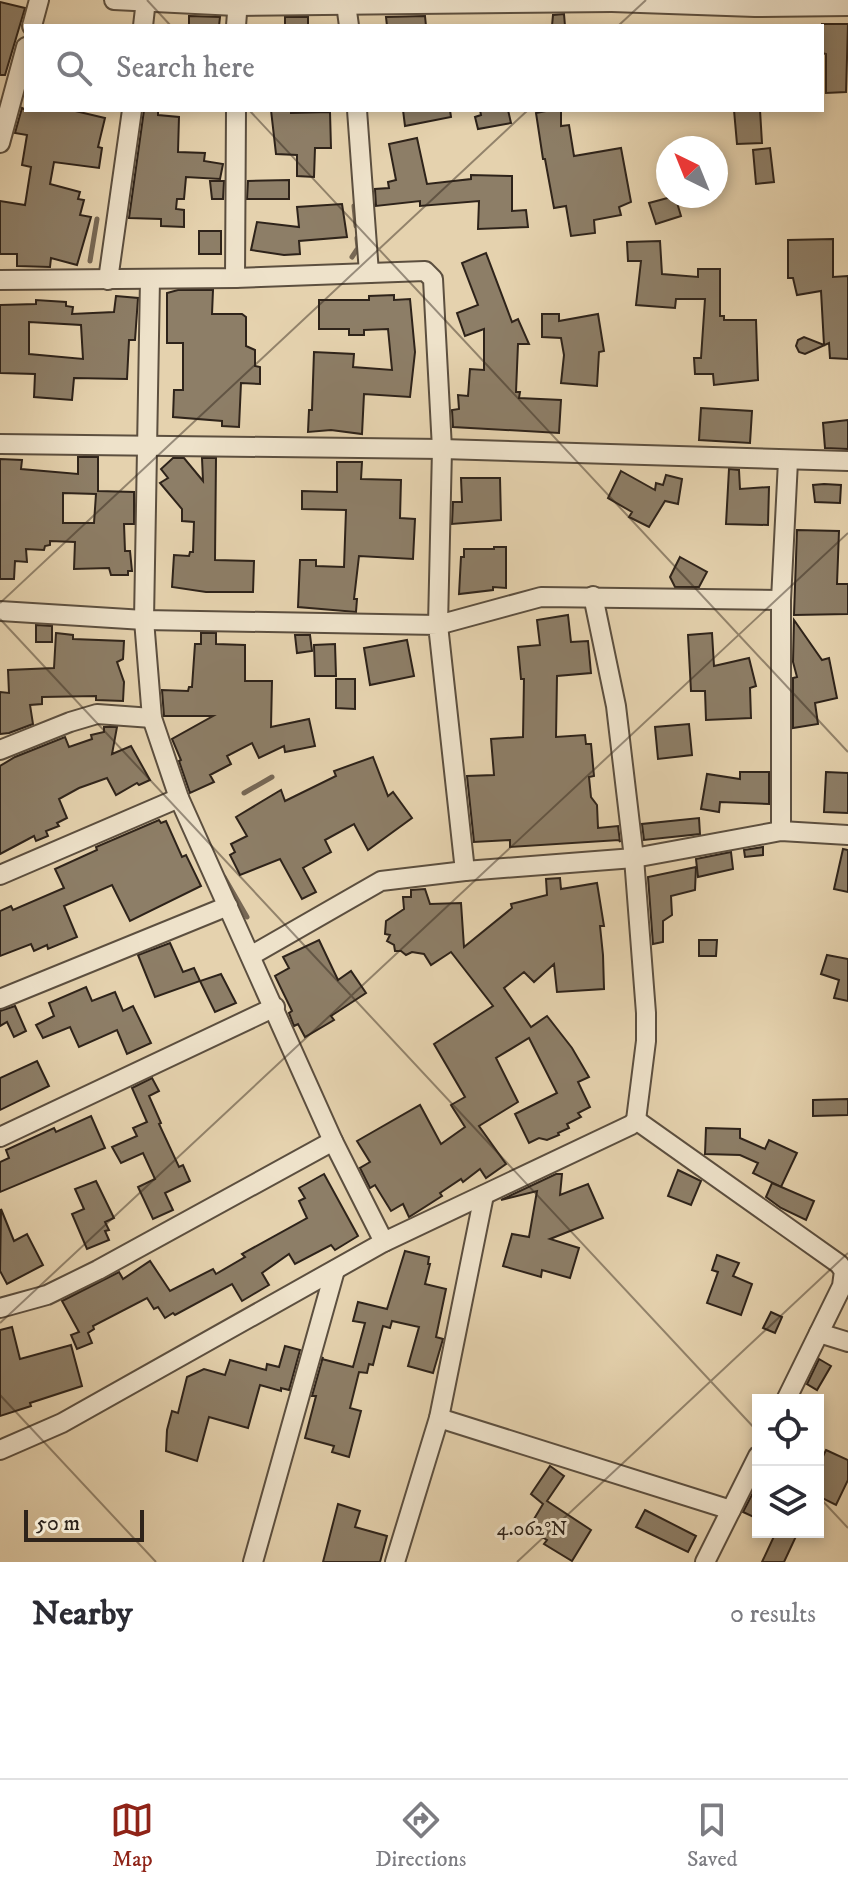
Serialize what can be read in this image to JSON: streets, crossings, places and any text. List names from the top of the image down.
{
  "scale_bar": "50 m",
  "north": "top left",
  "page": {
    "search": "Search here",
    "scale": "50 m",
    "heading": ["Nearby", "0 results"],
    "nav": ["Map", "Directions", "Saved"]
  },
  "coordinates": ["4.062°N"]
}
